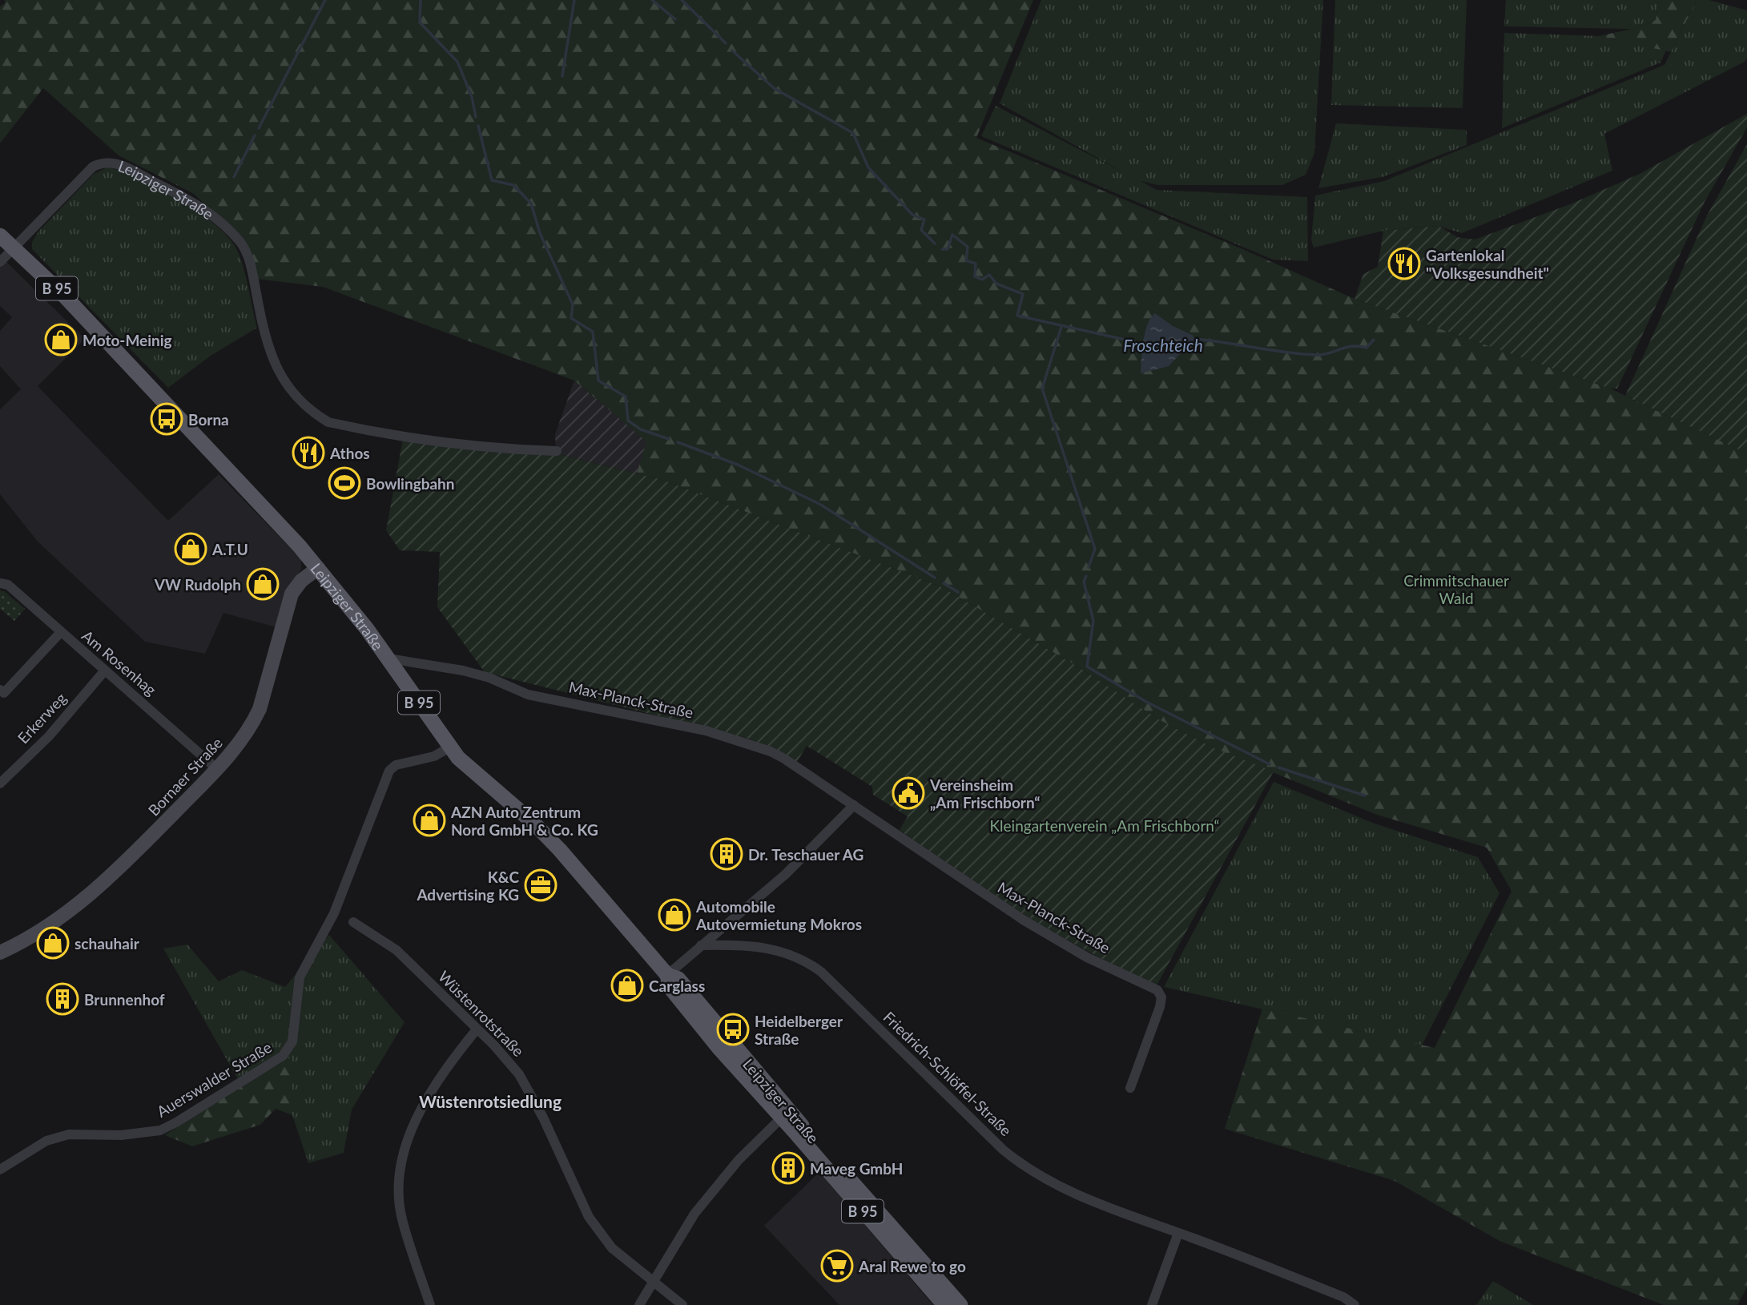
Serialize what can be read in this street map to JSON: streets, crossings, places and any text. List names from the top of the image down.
{
  "streets": {
    "main road": ["Leipziger Straße", "B 95", "Bornaer Straße"],
    "street": [
      "Am Rosenhag",
      "Max-Planck-Straße",
      "Erkerweg",
      "Wüstenrotstraße",
      "Friedrich-Schlöffel-Straße",
      "Auerswalder Straße"
    ]
  },
  "crossings": [
    ["Leipziger Straße", "Max-Planck-Straße"],
    ["Leipziger Straße", "Bornaer Straße"],
    ["Leipziger Straße", "Auerswalder Straße"],
    ["Am Rosenhag", "Erkerweg"],
    ["Am Rosenhag", "Bornaer Straße"]
  ],
  "districts": ["Wüstenrotsiedlung"],
  "water": ["Froschteich"],
  "parks": ["Crimmitschauer Wald", "Kleingartenverein „Am Frischborn“"],
  "places": {
    "restaurant": ["Gartenlokal \"Volksgesundheit\"", "Athos"],
    "shop": [
      "Moto-Meinig",
      "A.T.U",
      "VW Rudolph",
      "AZN Auto Zentrum Nord GmbH & Co. KG",
      "Automobile Autovermietung Mokros",
      "schauhair",
      "Carglass"
    ],
    "bus stop": ["Borna", "Heidelberger Straße"],
    "sports": ["Bowlingbahn"],
    "public building": ["Vereinsheim „Am Frischborn“"],
    "building": ["Dr. Teschauer AG", "Brunnenhof", "Maveg GmbH"],
    "office": ["K&C Advertising KG"],
    "supermarket": ["Aral Rewe to go"]
  }
}
